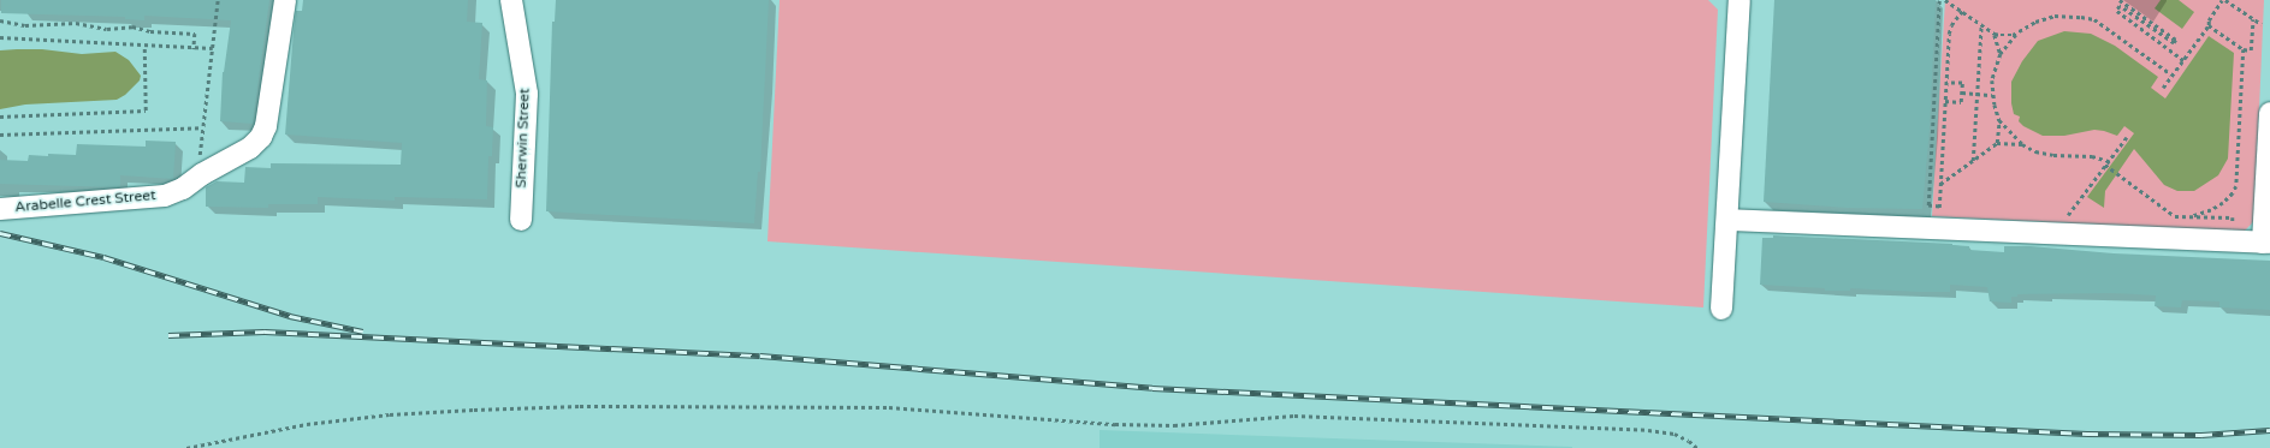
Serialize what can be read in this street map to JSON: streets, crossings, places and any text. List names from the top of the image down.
{
  "streets": {
    "street": ["Sherwin Street", "Arabelle Crest Street"]
  }
}
